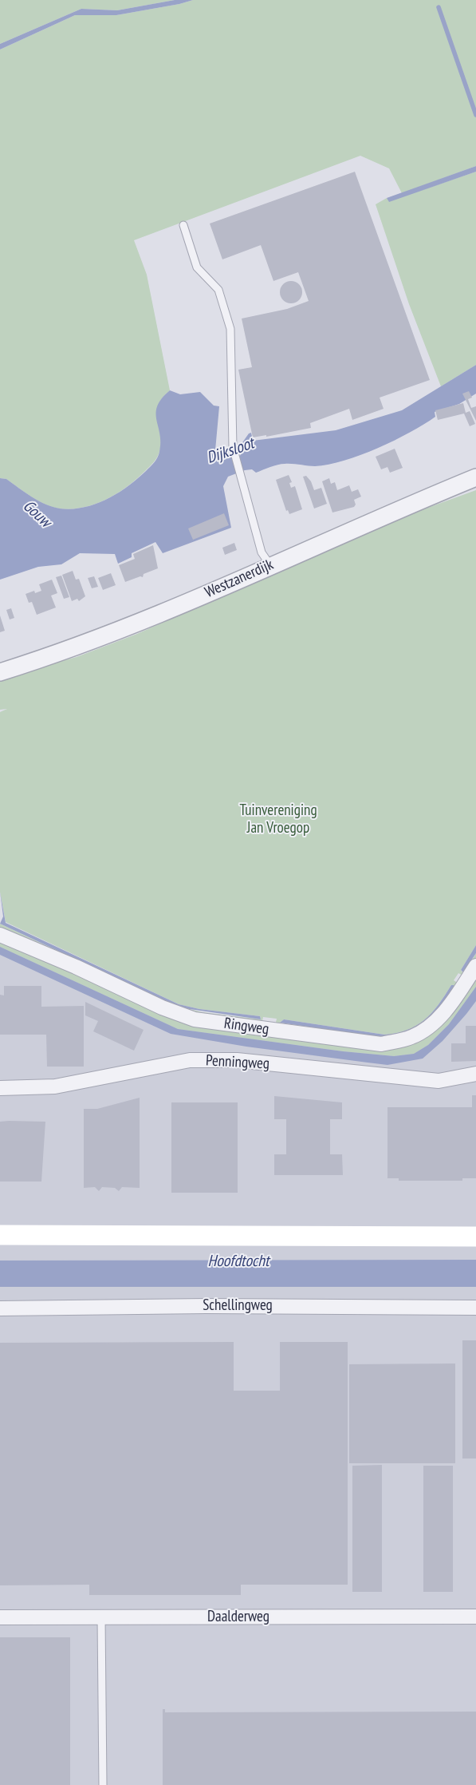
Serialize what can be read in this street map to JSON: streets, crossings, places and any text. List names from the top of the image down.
{
  "streets": {
    "street": [
      "Westzanerdijk",
      "Ringweg",
      "Penningweg",
      "Schellingweg",
      "Daalderweg"
    ]
  },
  "water": ["Dijksloot", "Gouw", "Hoofdtocht"],
  "parks": ["Tuinvereniging Jan Vroegop"]
}
